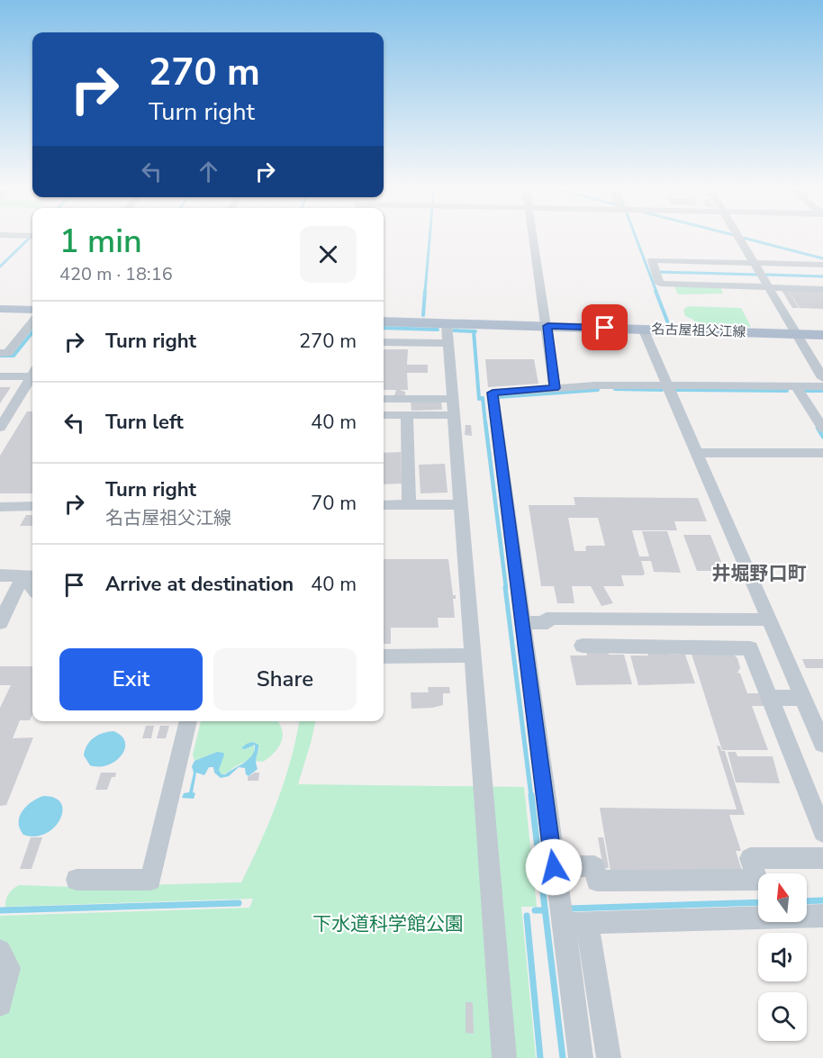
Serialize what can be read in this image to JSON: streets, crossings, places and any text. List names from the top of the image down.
{
  "streets": {
    "main road": ["名古屋祖父江線"]
  },
  "districts": ["井堀野口町"],
  "parks": ["下水道科学館公園"],
  "north": "top",
  "page": {
    "turn": ["270 m", "Turn right"],
    "heading": ["1 min", "420 m · 18:16"],
    "list": [
      {
        "name": "Turn right",
        "value": "270 m"
      },
      {
        "name": "Turn left",
        "value": "40 m"
      },
      {
        "name": "Turn right",
        "note": "名古屋祖父江線",
        "value": "70 m"
      },
      {
        "name": "Arrive at destination",
        "value": "40 m"
      }
    ],
    "buttons": ["Exit", "Share"]
  }
}
